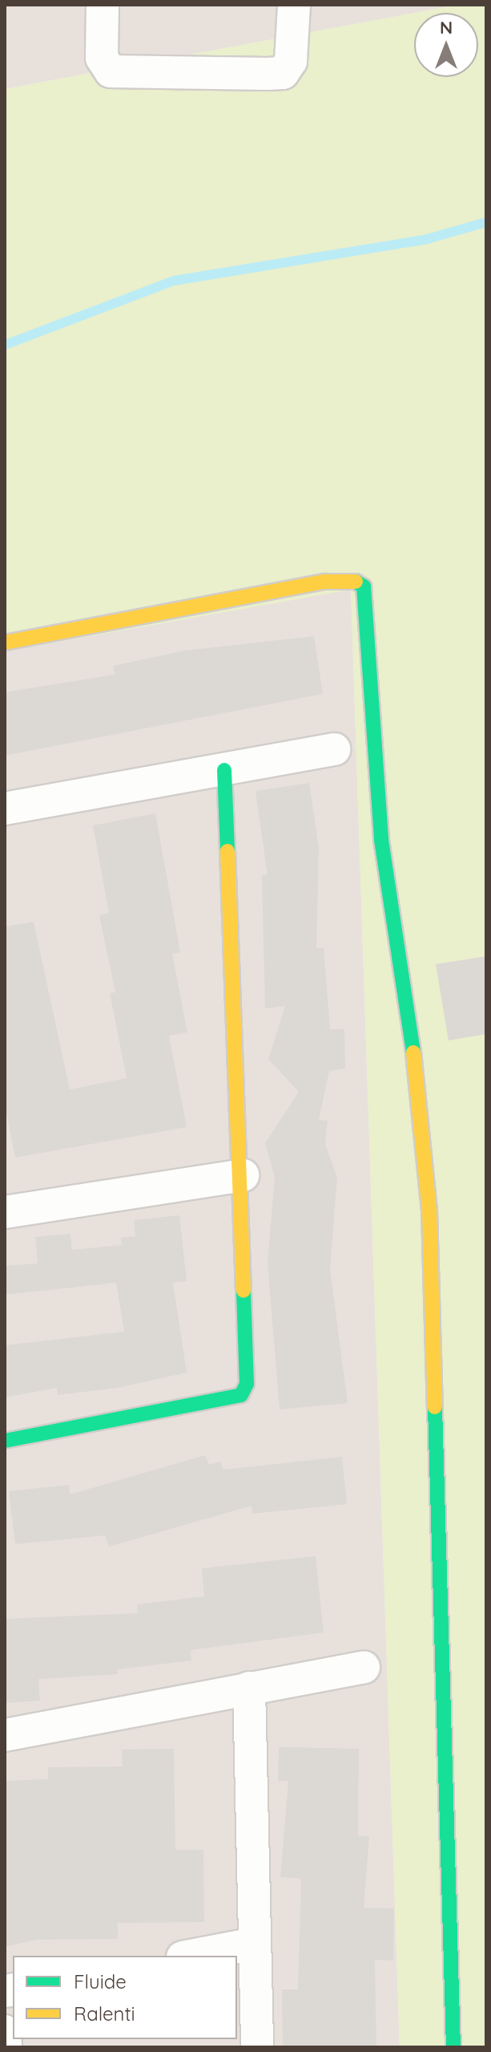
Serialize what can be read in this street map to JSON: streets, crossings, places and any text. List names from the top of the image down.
{
  "legend": ["Fluide", "Ralenti"],
  "north": "top"
}
